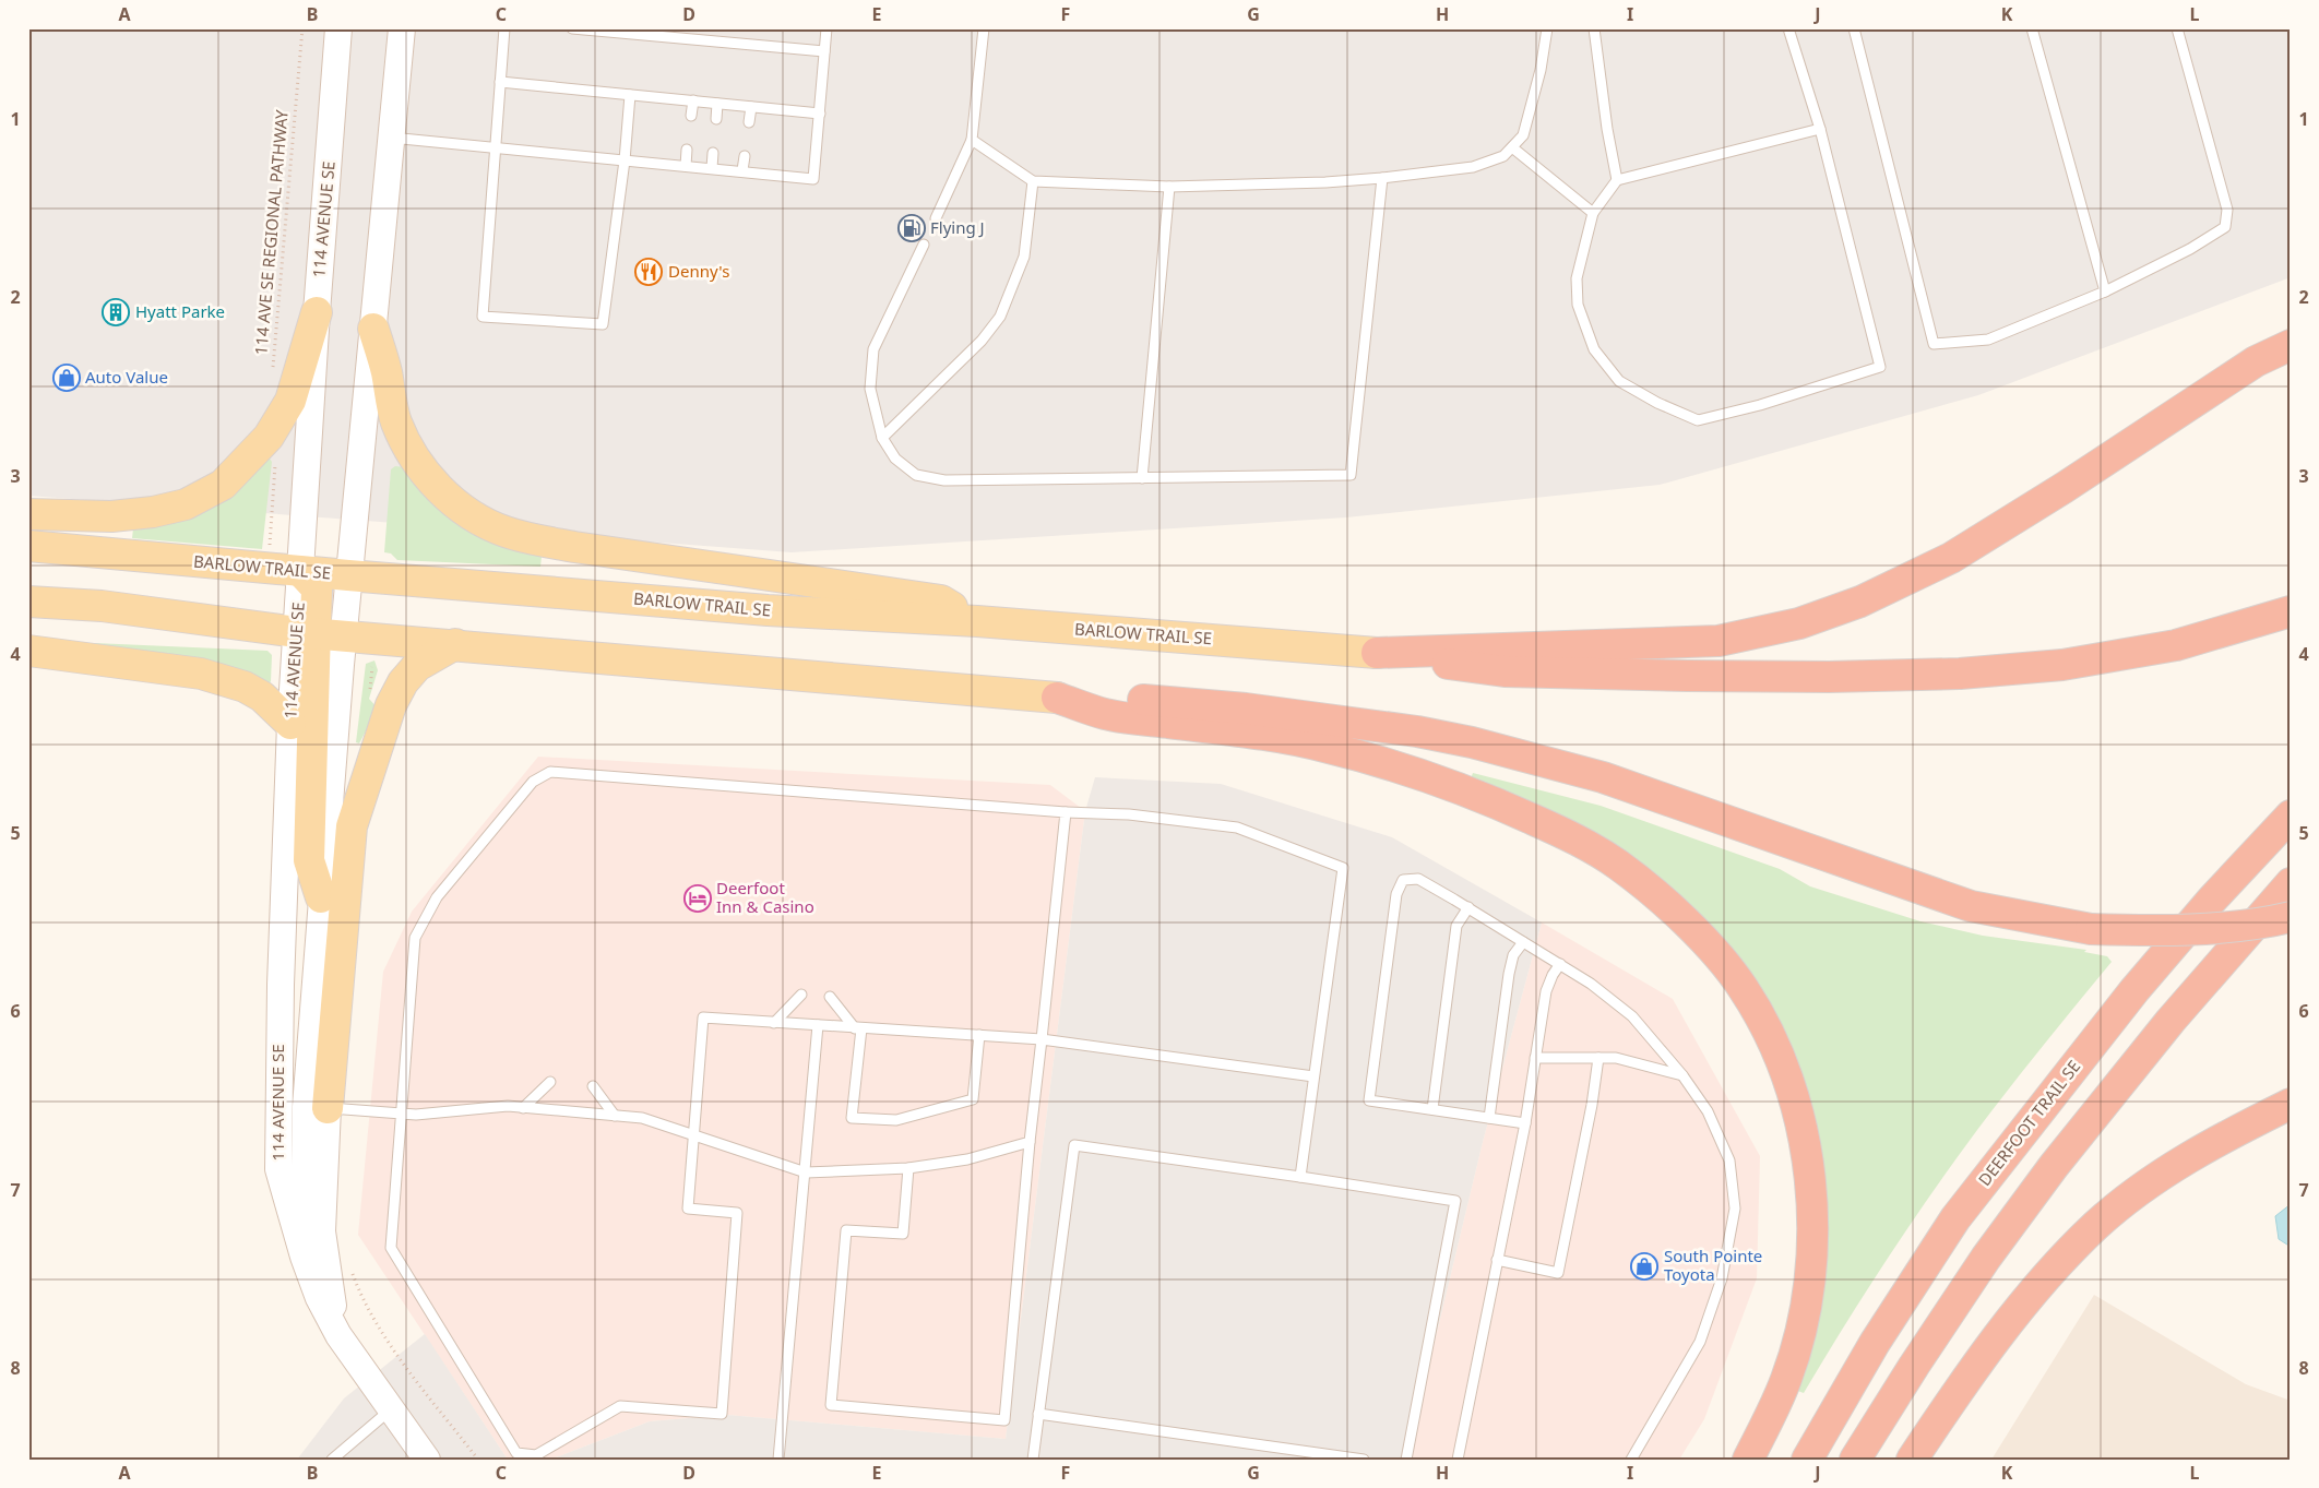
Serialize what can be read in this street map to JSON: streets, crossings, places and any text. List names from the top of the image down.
{
  "streets": {
    "highway": ["DEERFOOT TRAIL SE"],
    "main road": ["114 AVENUE SE", "BARLOW TRAIL SE"],
    "path": ["114 AVE SE REGIONAL PATHWAY"]
  },
  "crossings": [
    ["114 AVENUE SE", "BARLOW TRAIL SE"]
  ],
  "places": {
    "fuel station": ["Flying J"],
    "restaurant": ["Denny's"],
    "building": ["Hyatt Parke"],
    "shop": ["Auto Value", "South Pointe Toyota"],
    "hotel": ["Deerfoot Inn & Casino"]
  },
  "grid": {
    "columns": [
      "A",
      "B",
      "C",
      "D",
      "E",
      "F",
      "G",
      "H",
      "I",
      "J",
      "K",
      "L"
    ],
    "rows": [
      "1",
      "2",
      "3",
      "4",
      "5",
      "6",
      "7",
      "8"
    ]
  }
}
